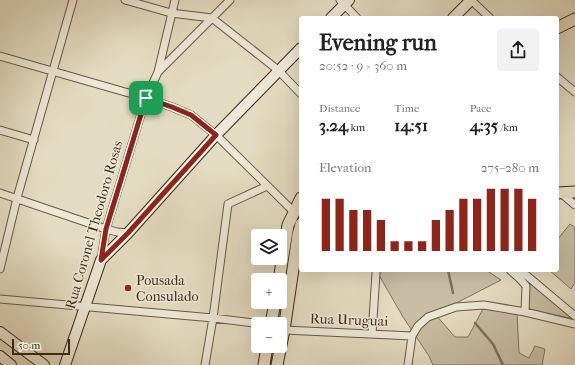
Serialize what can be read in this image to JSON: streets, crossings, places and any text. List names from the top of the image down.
{
  "streets": {
    "main road": ["Rua Coronel Theodoro Rosas"],
    "street": ["Rua Uruguai"]
  },
  "places": ["Pousada Consulado"],
  "scale_bar": "50 m",
  "page": {
    "heading": ["Evening run", "20:52 · 9 × 360 m"],
    "stats": [
      ["Distance", "3.24 km"],
      ["Time", "14:51"],
      ["Pace", "4:35 /km"]
    ],
    "chart": ["Elevation", "275–280 m"],
    "map_buttons": ["+", "−"],
    "scale": "50 m"
  }
}
